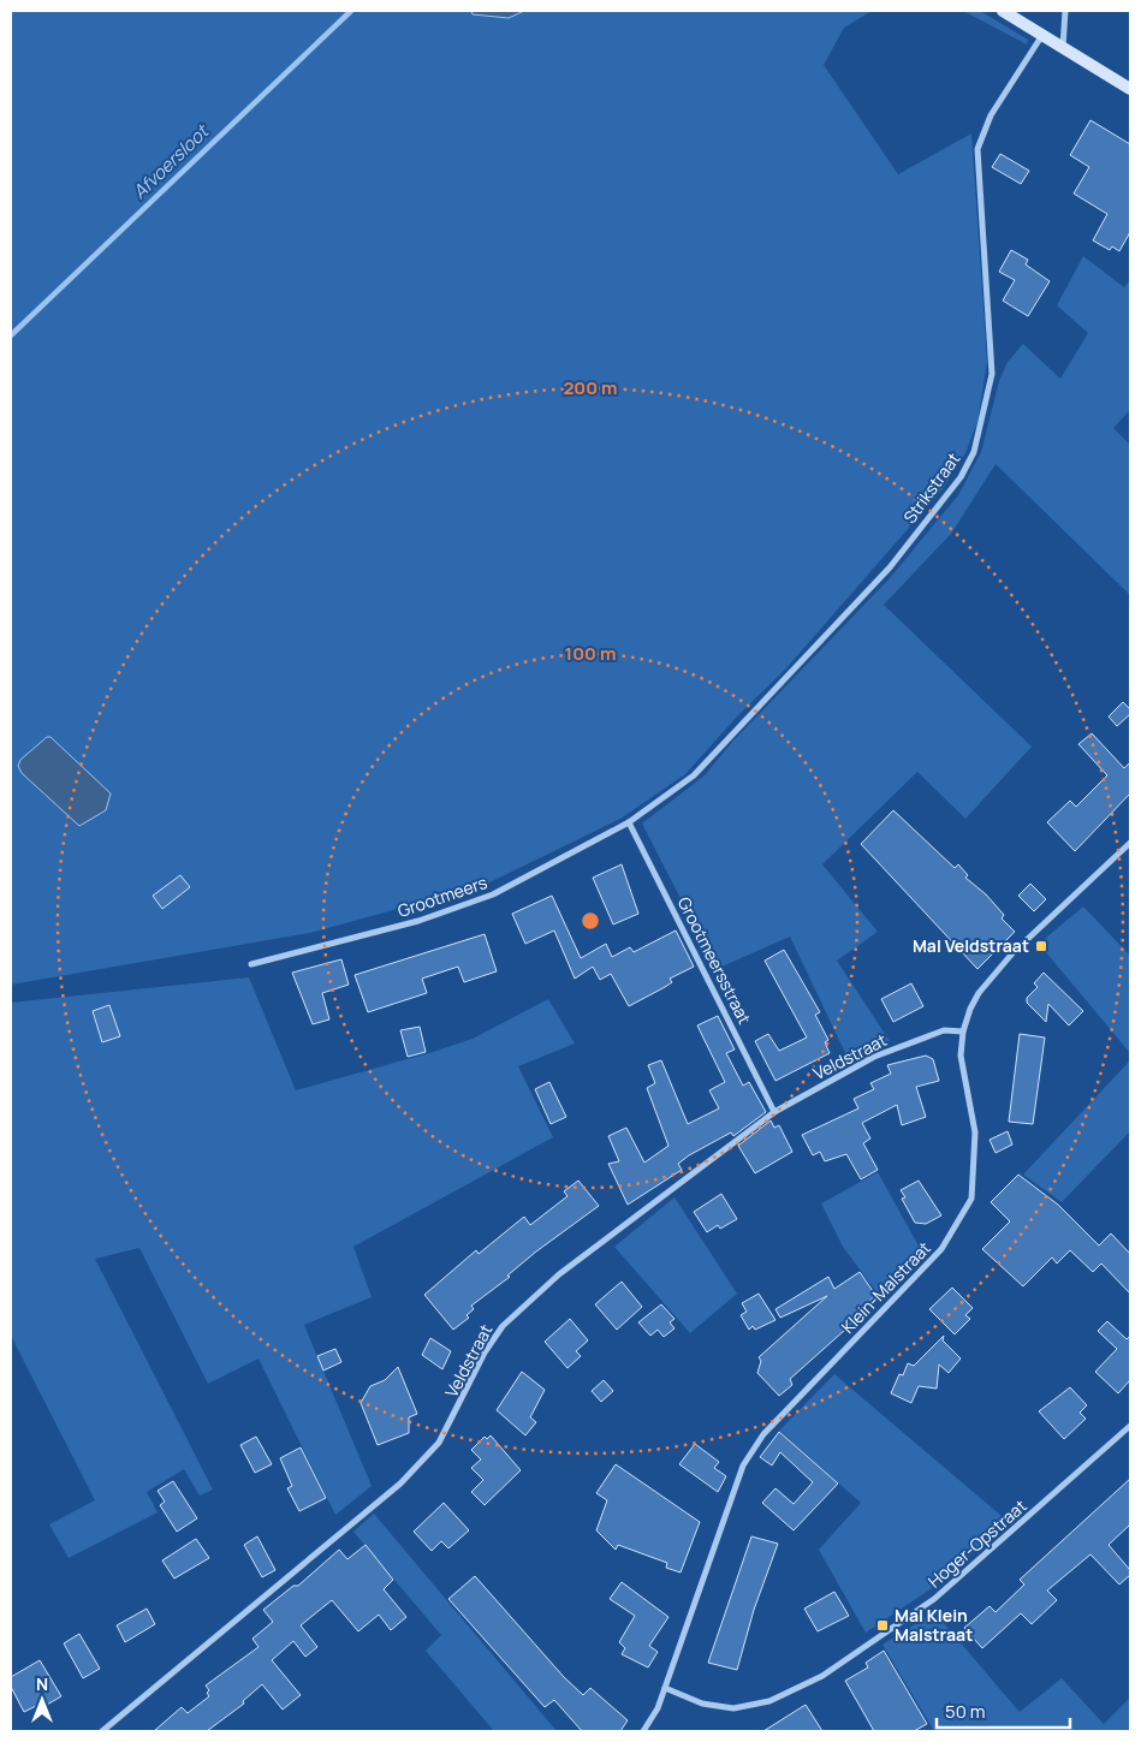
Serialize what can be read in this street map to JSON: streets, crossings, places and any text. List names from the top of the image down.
{
  "streets": {
    "street": [
      "Strikstraat",
      "Grootmeers",
      "Grootmeersstraat",
      "Veldstraat",
      "Klein-Malstraat",
      "Hoger-Opstraat"
    ]
  },
  "crossings": [
    ["Strikstraat", "Grootmeers"],
    ["Strikstraat", "Grootmeersstraat"],
    ["Grootmeers", "Grootmeersstraat"],
    ["Grootmeersstraat", "Veldstraat"],
    ["Veldstraat", "Klein-Malstraat"],
    ["Klein-Malstraat", "Hoger-Opstraat"]
  ],
  "water": ["Afvoersloot"],
  "places": {
    "transit": ["Mal Veldstraat", "Mal Klein Malstraat"]
  },
  "scale_bar": "50 m",
  "north": "top",
  "rings": ["200 m", "100 m"]
}
